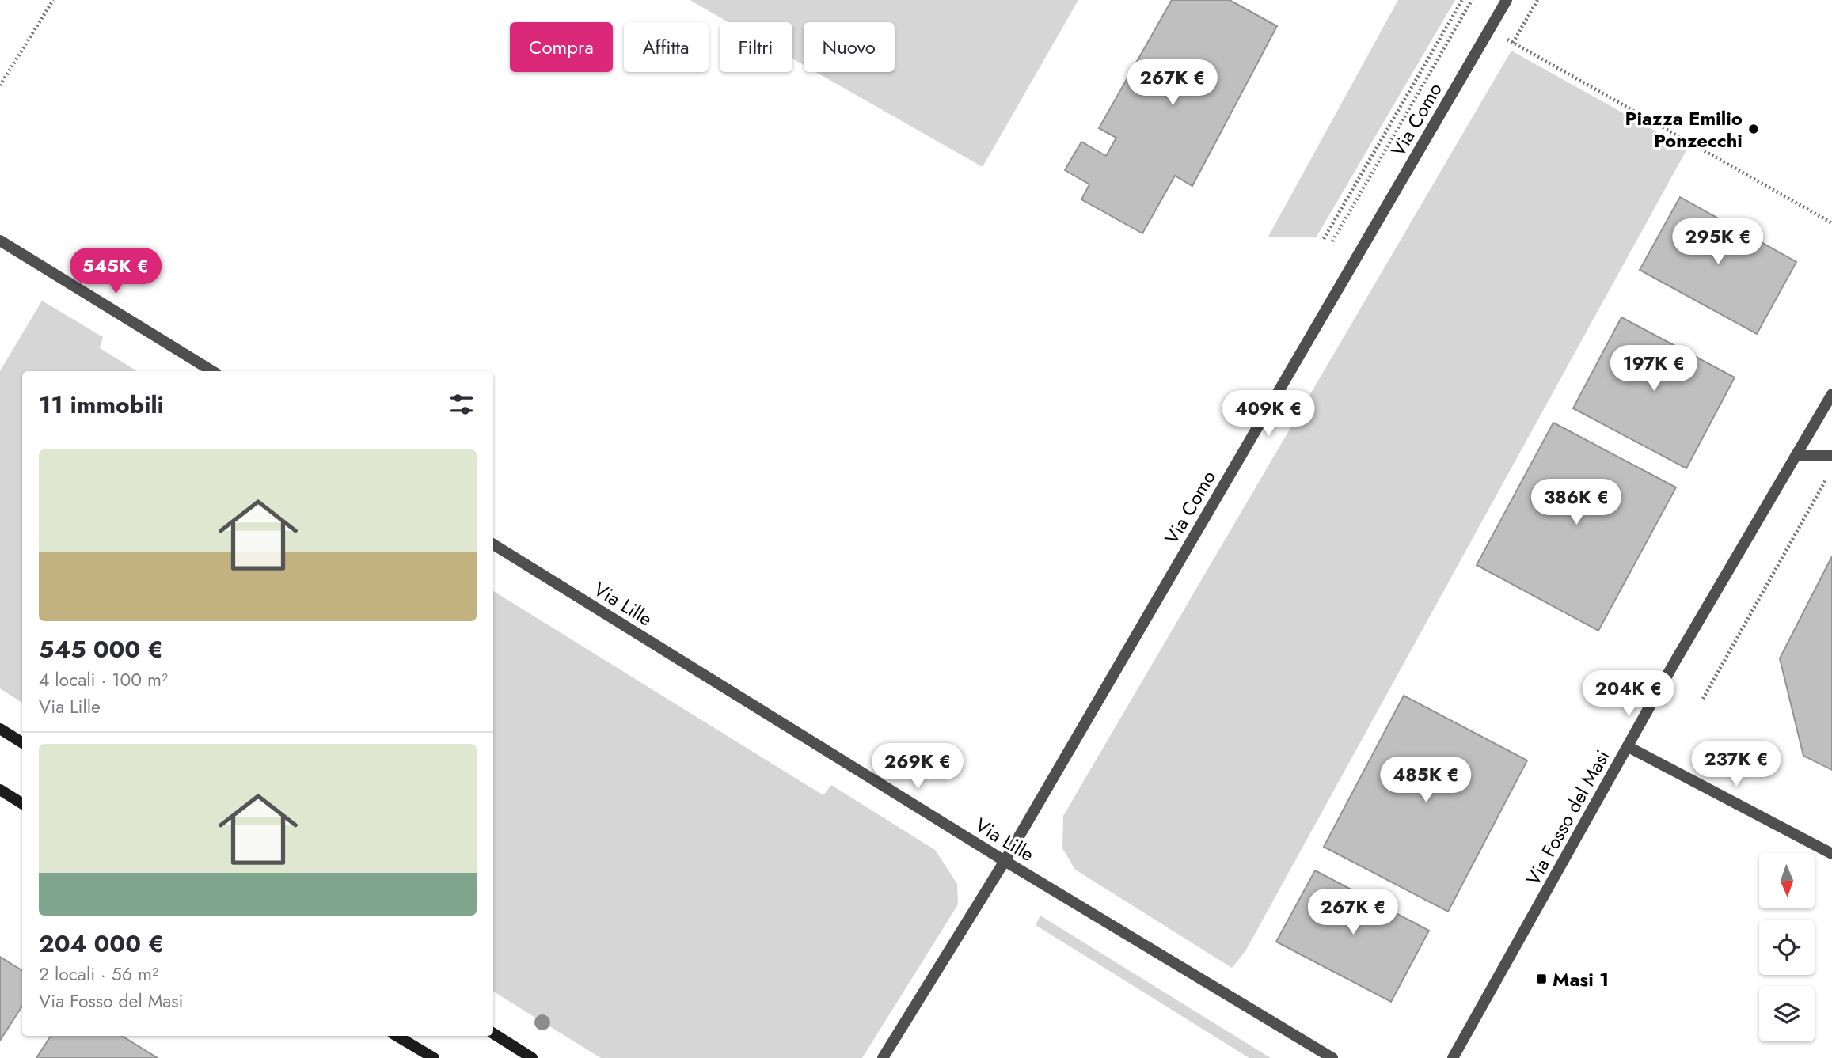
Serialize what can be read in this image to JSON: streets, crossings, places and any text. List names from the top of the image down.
{
  "streets": {
    "street": ["Via Como", "Via Lille", "Via Fosso del Masi"]
  },
  "crossings": [
    ["Via Como", "Via Lille"]
  ],
  "places": {
    "other": ["Piazza Emilio Ponzecchi"],
    "transit": ["Masi 1"]
  },
  "north": "bottom",
  "page": {
    "chip": [
      "Compra",
      "Affitta",
      "Filtri",
      "Nuovo"
    ],
    "price": [
      "267K €",
      "295K €",
      "545K €",
      "197K €",
      "409K €",
      "386K €",
      "204K €",
      "237K €",
      "269K €",
      "485K €",
      "267K €"
    ],
    "heading": "11 immobili",
    "list": [
      {
        "name": "545 000 €",
        "note": "4 locali · 100 m² · Via Lille"
      },
      {
        "name": "204 000 €",
        "note": "2 locali · 56 m² · Via Fosso del Masi"
      }
    ]
  }
}
